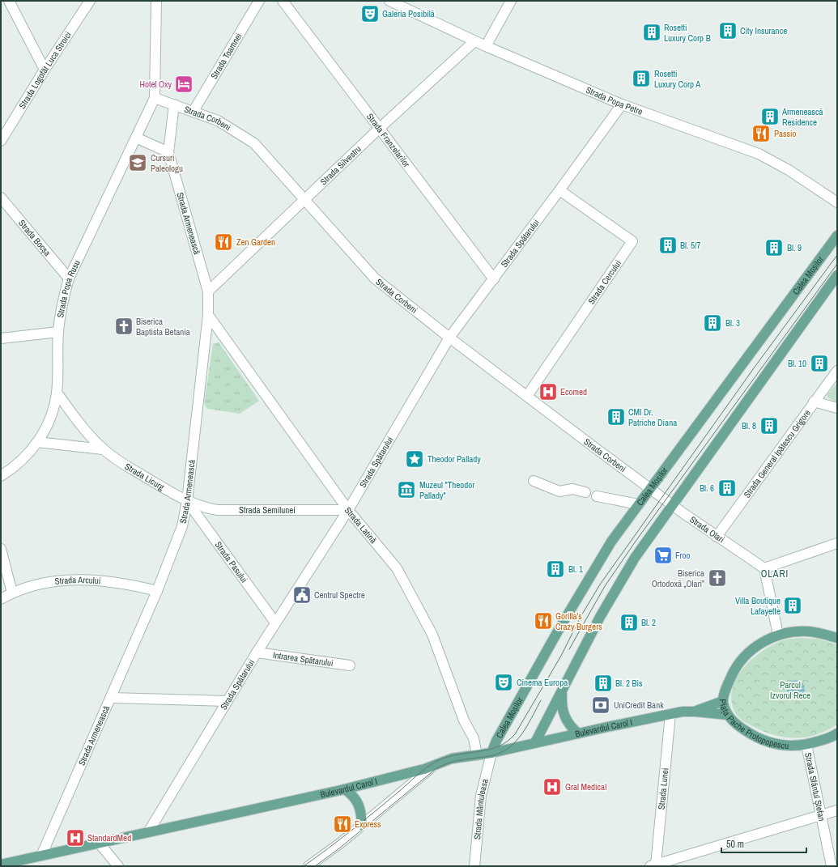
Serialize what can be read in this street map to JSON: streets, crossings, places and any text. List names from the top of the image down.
{
  "streets": {
    "main road": ["Calea Moșilor", "Piața Pache Protopopescu", "Bulevardul Carol I"],
    "street": [
      "Strada Toamnei",
      "Strada Logofăt Luca Stroici",
      "Strada Popa Petre",
      "Strada Corbeni",
      "Strada Franzelarilor",
      "Strada Silvestru",
      "Strada Armenească",
      "Strada Bocșa",
      "Strada Spătarului",
      "Strada Cercului",
      "Strada Popa Rusu",
      "Strada General Ipătescu Grigore",
      "Strada Licurg",
      "Strada Semilunei",
      "Strada Latină",
      "Strada Olari",
      "Strada Pasului",
      "Strada Arcului",
      "Intrarea Spătarului",
      "Strada Sfântul Ștefan",
      "Strada Lunei",
      "Strada Mântuleasa"
    ]
  },
  "crossings": [
    ["Strada Toamnei", "Strada Corbeni"],
    ["Strada Popa Petre", "Strada Silvestru"],
    ["Strada Popa Petre", "Strada Spătarului"],
    ["Strada Corbeni", "Strada Silvestru"],
    ["Strada Corbeni", "Strada Armenească"],
    ["Strada Corbeni", "Strada Spătarului"],
    ["Strada Corbeni", "Calea Moșilor"],
    ["Strada Corbeni", "Strada Cercului"],
    ["Strada Corbeni", "Strada Popa Rusu"],
    ["Strada Corbeni", "Strada Olari"],
    ["Strada Franzelarilor", "Strada Silvestru"],
    ["Strada Franzelarilor", "Strada Spătarului"],
    ["Strada Silvestru", "Strada Armenească"],
    ["Strada Armenească", "Strada Licurg"],
    ["Strada Armenească", "Strada Semilunei"],
    ["Strada Armenească", "Strada Latină"],
    ["Strada Armenească", "Strada Pasului"],
    ["Strada Armenească", "Strada Arcului"],
    ["Strada Armenească", "Bulevardul Carol I"],
    ["Strada Bocșa", "Strada Popa Rusu"],
    ["Strada Spătarului", "Strada Cercului"],
    ["Strada Spătarului", "Strada Semilunei"],
    ["Strada Spătarului", "Strada Latină"],
    ["Strada Spătarului", "Strada Pasului"],
    ["Strada Spătarului", "Intrarea Spătarului"],
    ["Strada Spătarului", "Bulevardul Carol I"],
    ["Calea Moșilor", "Strada Olari"],
    ["Calea Moșilor", "Bulevardul Carol I"],
    ["Calea Moșilor", "Strada Mântuleasa"],
    ["Strada Popa Rusu", "Strada Licurg"],
    ["Strada General Ipătescu Grigore", "Strada Olari"],
    ["Strada Licurg", "Strada Semilunei"],
    ["Strada Licurg", "Strada Pasului"],
    ["Strada Semilunei", "Strada Latină"],
    ["Strada Semilunei", "Strada Pasului"],
    ["Strada Latină", "Bulevardul Carol I"],
    ["Piața Pache Protopopescu", "Bulevardul Carol I"],
    ["Piața Pache Protopopescu", "Strada Sfântul Ștefan"],
    ["Bulevardul Carol I", "Strada Lunei"],
    ["Bulevardul Carol I", "Strada Mântuleasa"]
  ],
  "districts": ["OLARI"],
  "parks": ["Parcul Izvorul Rece"],
  "places": {
    "theatre": ["Galeria Posibilă", "Cinema Europa"],
    "building": [
      "City Insurance",
      "Rosetti Luxury Corp B",
      "Rosetti Luxury Corp A",
      "Armenească Residence",
      "Bl. 5/7",
      "Bl. 9",
      "Bl. 3",
      "Bl. 10",
      "CMI Dr. Patriche Diana",
      "Bl. 8",
      "Bl. 6",
      "Bl. 1",
      "Villa Boutique Lafayette",
      "Bl. 2",
      "Bl. 2 Bis"
    ],
    "hotel": ["Hotel Oxy"],
    "restaurant": [
      "Passio",
      "Zen Garden",
      "Gorilla's Crazy Burgers",
      "Express"
    ],
    "school or university": ["Cursuri Paleologu"],
    "church": ["Biserica Baptista Betania", "Biserica Ortodoxă „Olari”"],
    "hospital": ["Ecomed", "Gral Medical", "StandardMed"],
    "place": ["Theodor Pallady"],
    "museum": ["Muzeul \"Theodor Pallady\""],
    "supermarket": ["Froo"],
    "public building": ["Centrul Spectre"],
    "bank": ["UniCredit Bank"]
  },
  "scale_bar": "50 m"
}
